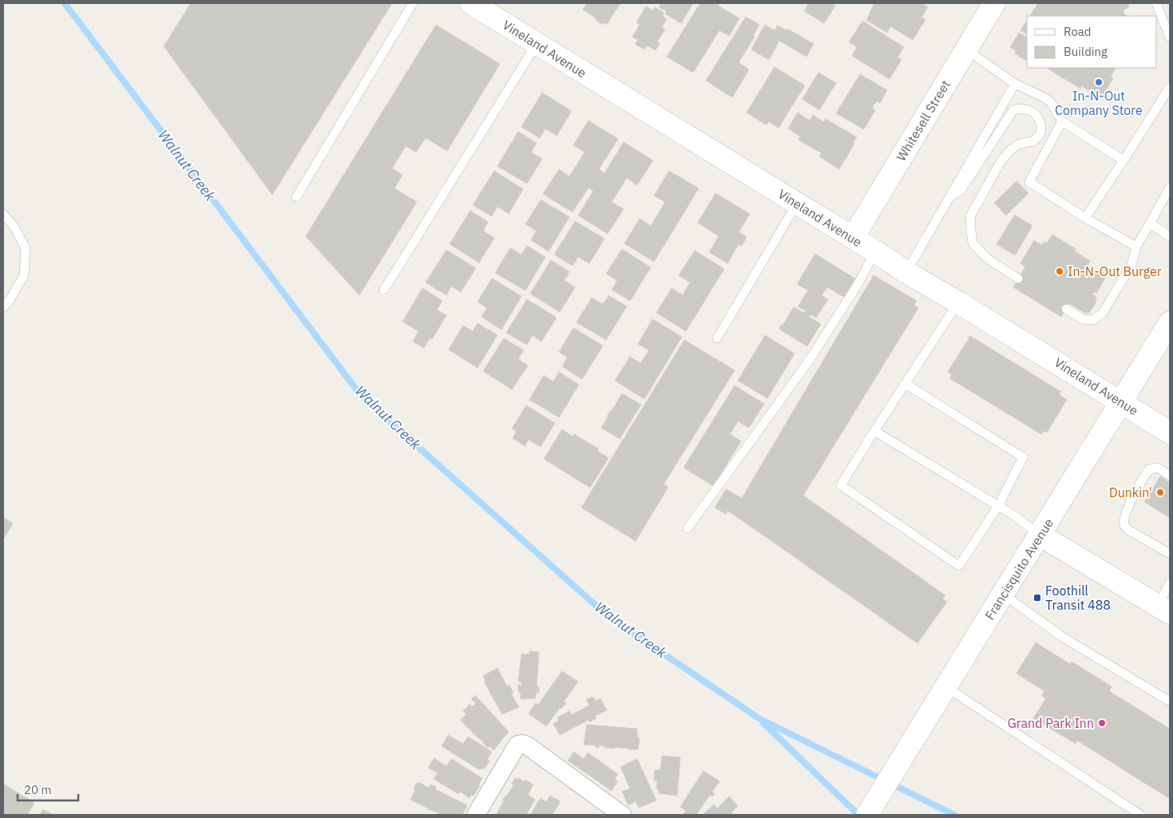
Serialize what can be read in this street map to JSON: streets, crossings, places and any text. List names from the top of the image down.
{
  "streets": {
    "street": ["Vineland Avenue", "Whitesell Street", "Francisquito Avenue"]
  },
  "crossings": [
    ["Vineland Avenue", "Whitesell Street"],
    ["Vineland Avenue", "Francisquito Avenue"]
  ],
  "water": ["Walnut Creek"],
  "places": {
    "other": [
      "In-N-Out Company Store",
      "In-N-Out Burger",
      "Dunkin'",
      "Grand Park Inn"
    ],
    "transit": ["Foothill Transit 488"]
  },
  "legend": ["Road", "Building"],
  "scale_bar": "20 m"
}
